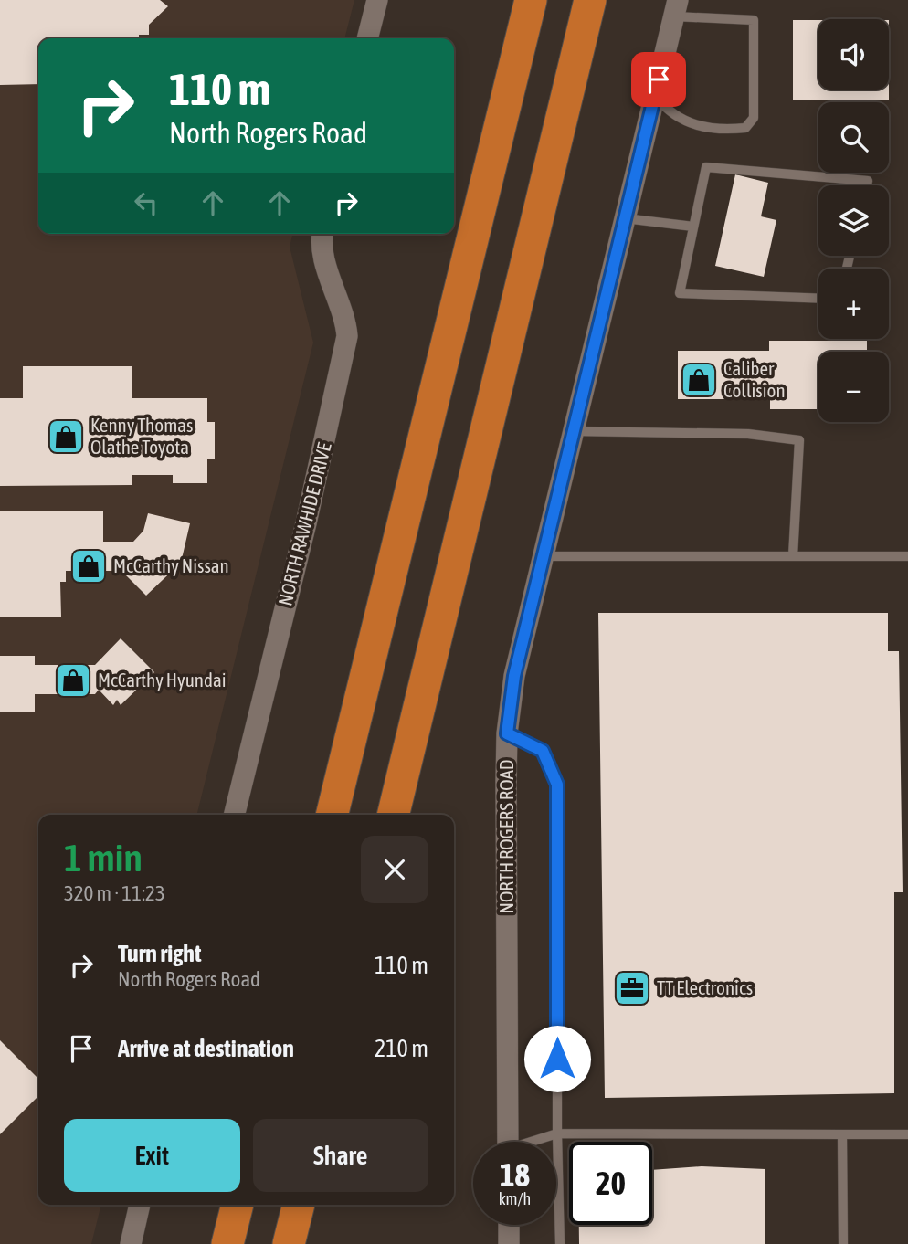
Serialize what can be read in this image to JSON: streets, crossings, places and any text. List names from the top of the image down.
{
  "streets": {
    "street": ["NORTH RAWHIDE DRIVE", "NORTH ROGERS ROAD"]
  },
  "places": {
    "shop": [
      "Caliber Collision",
      "Kenny Thomas Olathe Toyota",
      "McCarthy Nissan",
      "McCarthy Hyundai"
    ],
    "office": ["TT Electronics"]
  },
  "page": {
    "map_buttons": ["+", "−"],
    "turn": ["110 m", "North Rogers Road"],
    "heading": ["1 min", "320 m · 11:23"],
    "list": [
      {
        "name": "Turn right",
        "note": "North Rogers Road",
        "value": "110 m"
      },
      {
        "name": "Arrive at destination",
        "value": "210 m"
      }
    ],
    "buttons": ["Exit", "Share"],
    "speed": "18 km/h",
    "limit": "20"
  }
}
